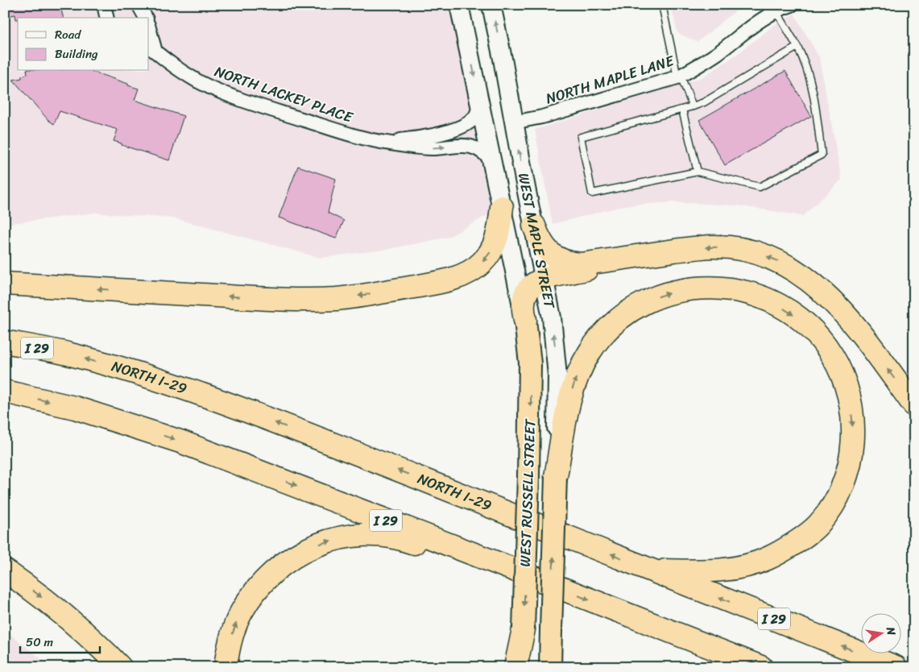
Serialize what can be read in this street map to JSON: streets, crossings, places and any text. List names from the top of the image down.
{
  "streets": {
    "highway": ["I 29", "NORTH I-29", "WEST RUSSELL STREET"],
    "main road": ["WEST MAPLE STREET"],
    "street": ["NORTH MAPLE LANE", "NORTH LACKEY PLACE"]
  },
  "crossings": [
    ["NORTH MAPLE LANE", "WEST MAPLE STREET"],
    ["NORTH LACKEY PLACE", "WEST MAPLE STREET"],
    ["WEST MAPLE STREET", "WEST RUSSELL STREET"]
  ],
  "legend": ["Road", "Building"],
  "scale_bar": "50 m",
  "north": "right"
}
